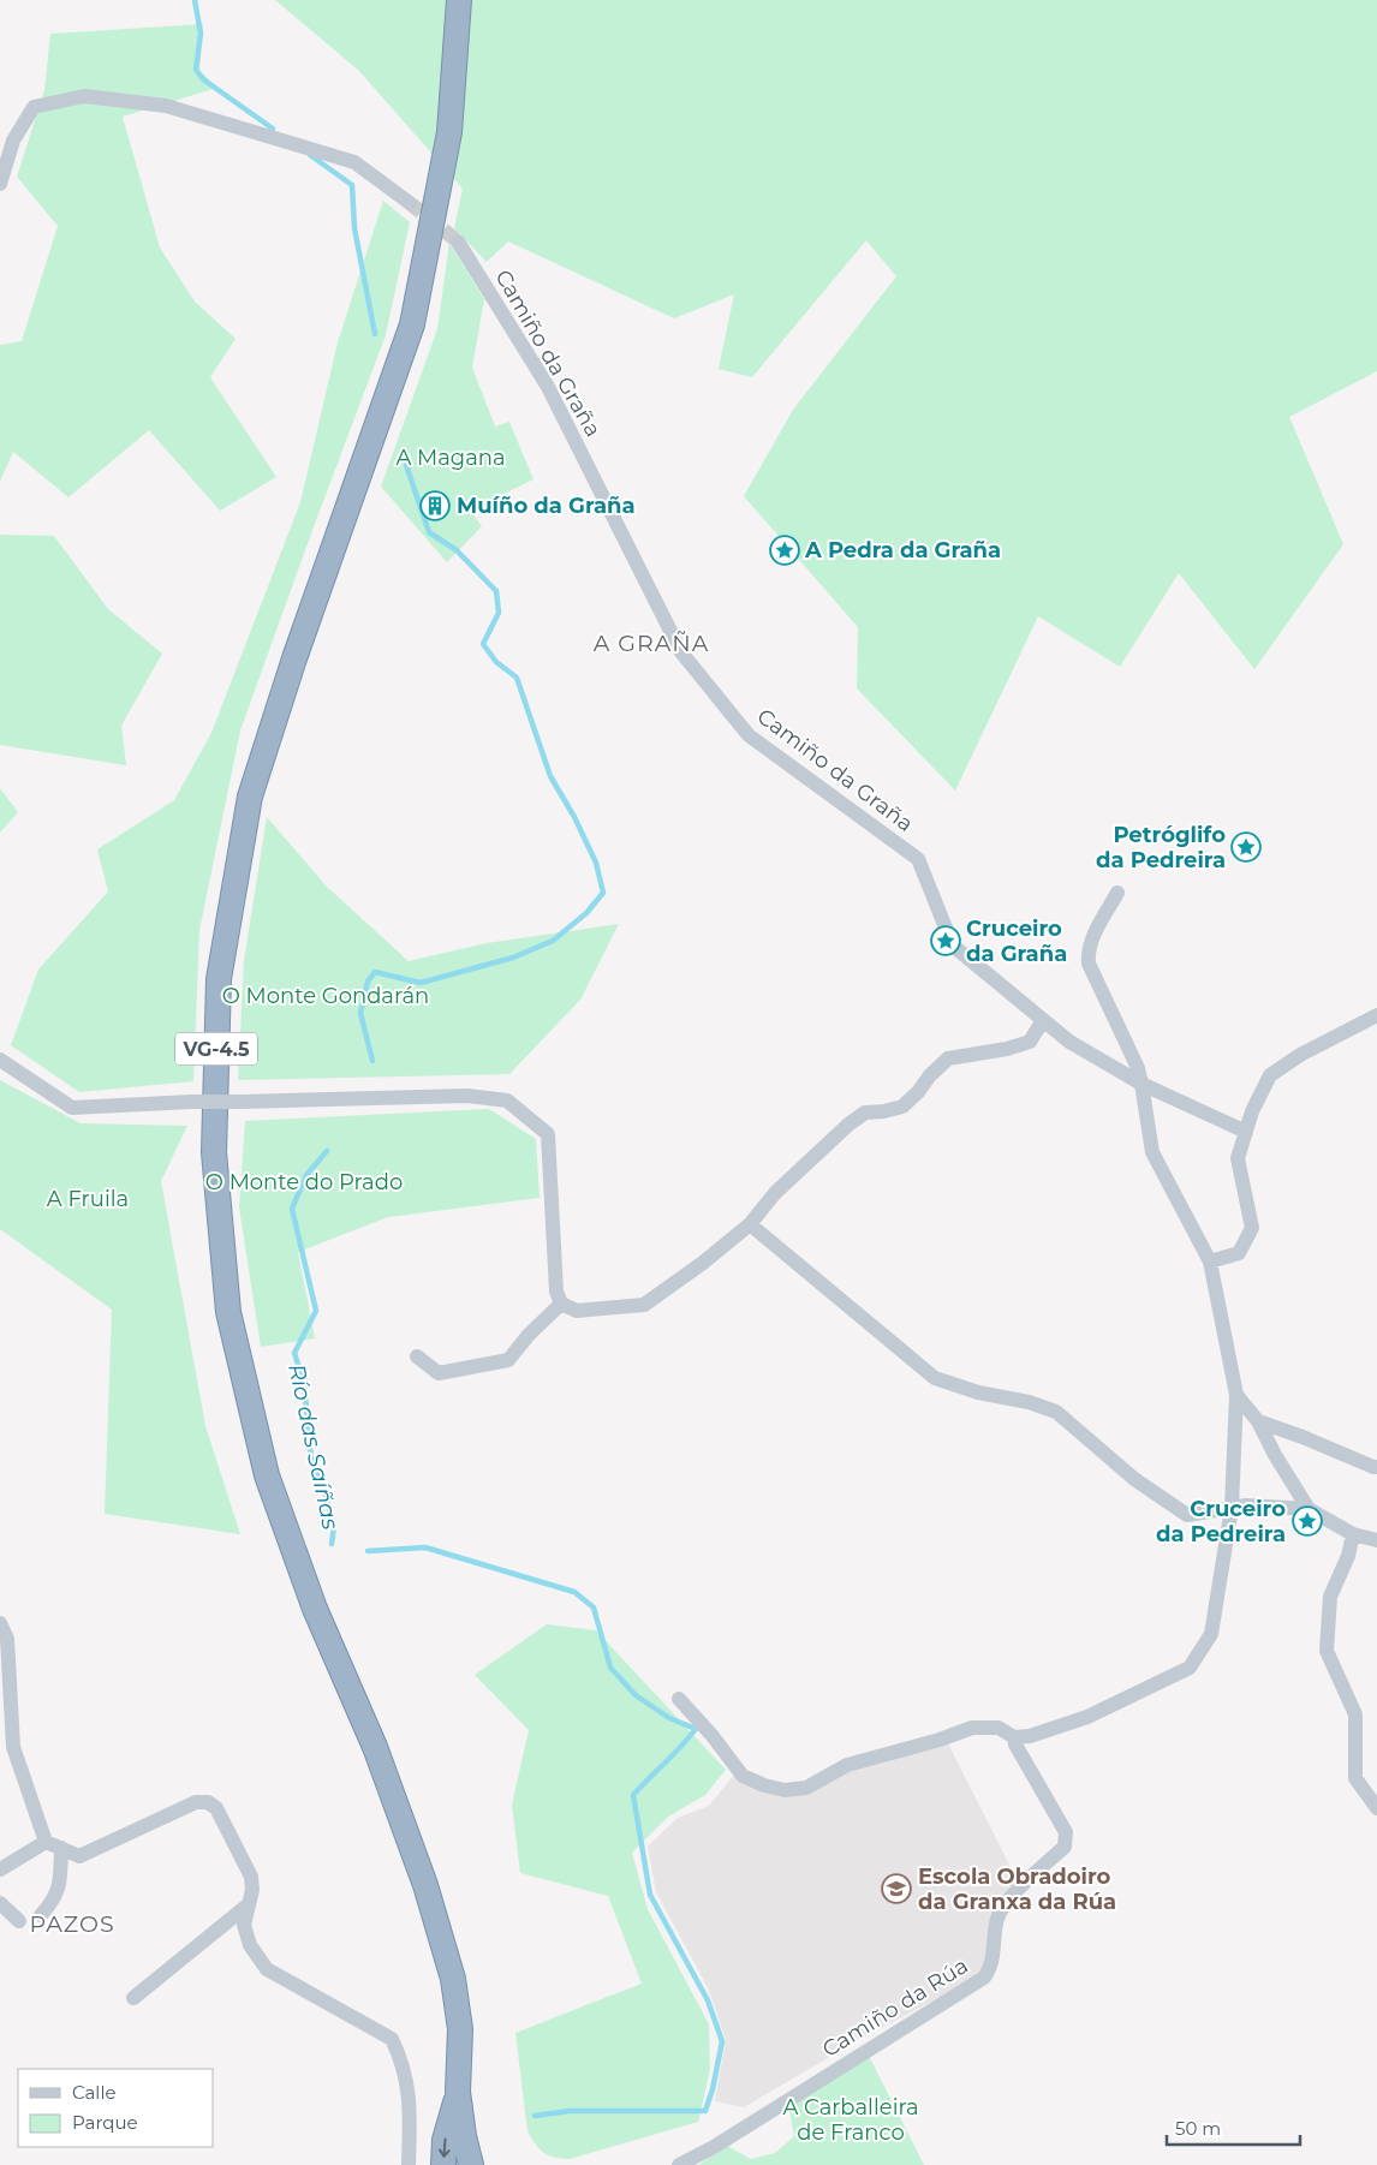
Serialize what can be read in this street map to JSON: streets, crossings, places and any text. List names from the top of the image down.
{
  "streets": {
    "highway": ["VG-4.5"],
    "street": ["Camiño da Graña", "Camiño da Rúa"]
  },
  "districts": ["A GRAÑA", "PAZOS"],
  "water": ["Río das Saíñas"],
  "parks": [
    "A Magana",
    "O Monte Gondarán",
    "O Monte do Prado",
    "A Fruila",
    "A Carballeira de Franco"
  ],
  "places": {
    "building": ["Muíño da Graña"],
    "place": [
      "A Pedra da Graña",
      "Petróglifo da Pedreira",
      "Cruceiro da Graña",
      "Cruceiro da Pedreira"
    ],
    "school or university": ["Escola Obradoiro da Granxa da Rúa"]
  },
  "legend": ["Calle", "Parque"],
  "scale_bar": "50 m"
}
